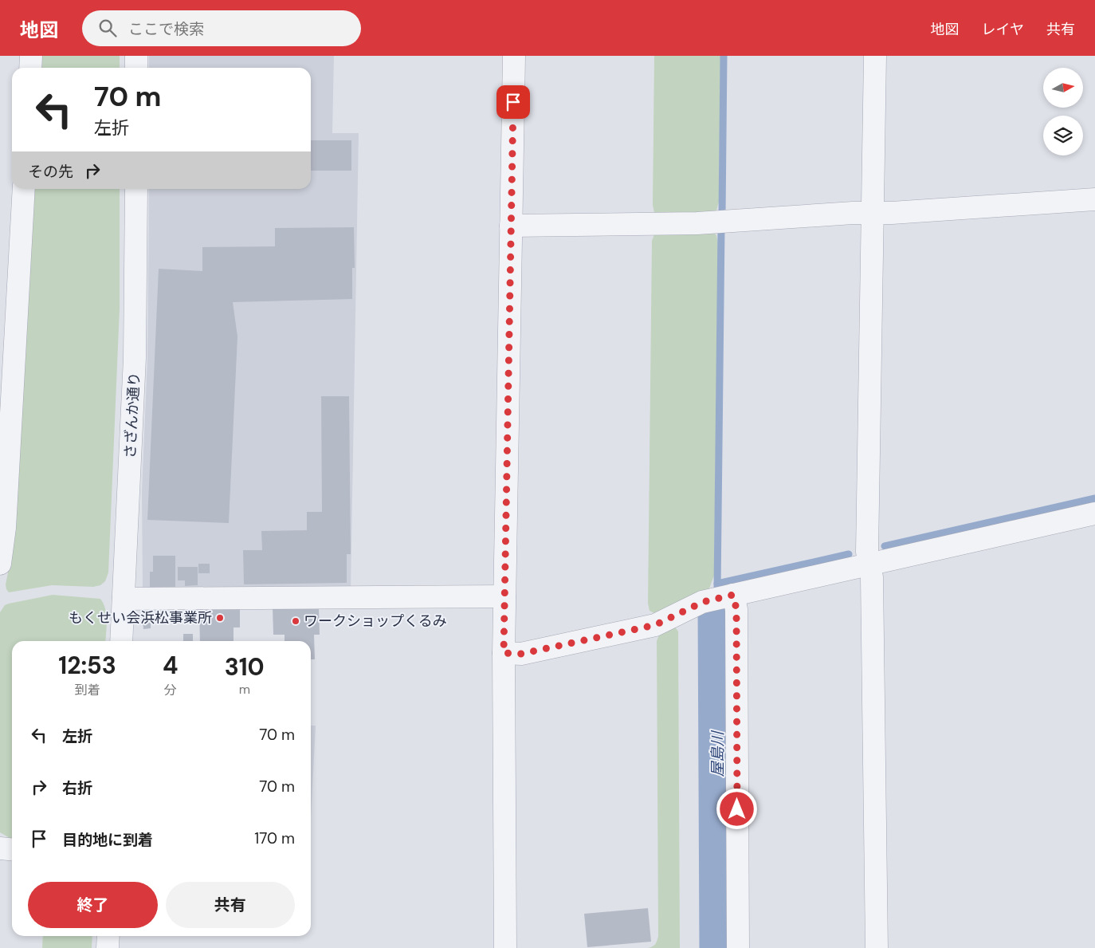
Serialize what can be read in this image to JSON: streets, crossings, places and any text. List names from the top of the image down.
{
  "streets": {
    "street": ["さざんか通り"]
  },
  "water": ["屋島川"],
  "places": ["もくせい会浜松事業所", "ワークショップくるみ"],
  "north": "right",
  "page": {
    "header": "地図",
    "search": "ここで検索",
    "nav": ["地図", "レイヤ", "共有"],
    "turn": ["70 m", "左折"],
    "then": "その先",
    "eta": [
      "12:53",
      "到着",
      "4",
      "分",
      "310",
      "m"
    ],
    "list": [
      {
        "name": "左折",
        "value": "70 m"
      },
      {
        "name": "右折",
        "value": "70 m"
      },
      {
        "name": "目的地に到着",
        "value": "170 m"
      }
    ],
    "buttons": ["終了", "共有"]
  }
}
